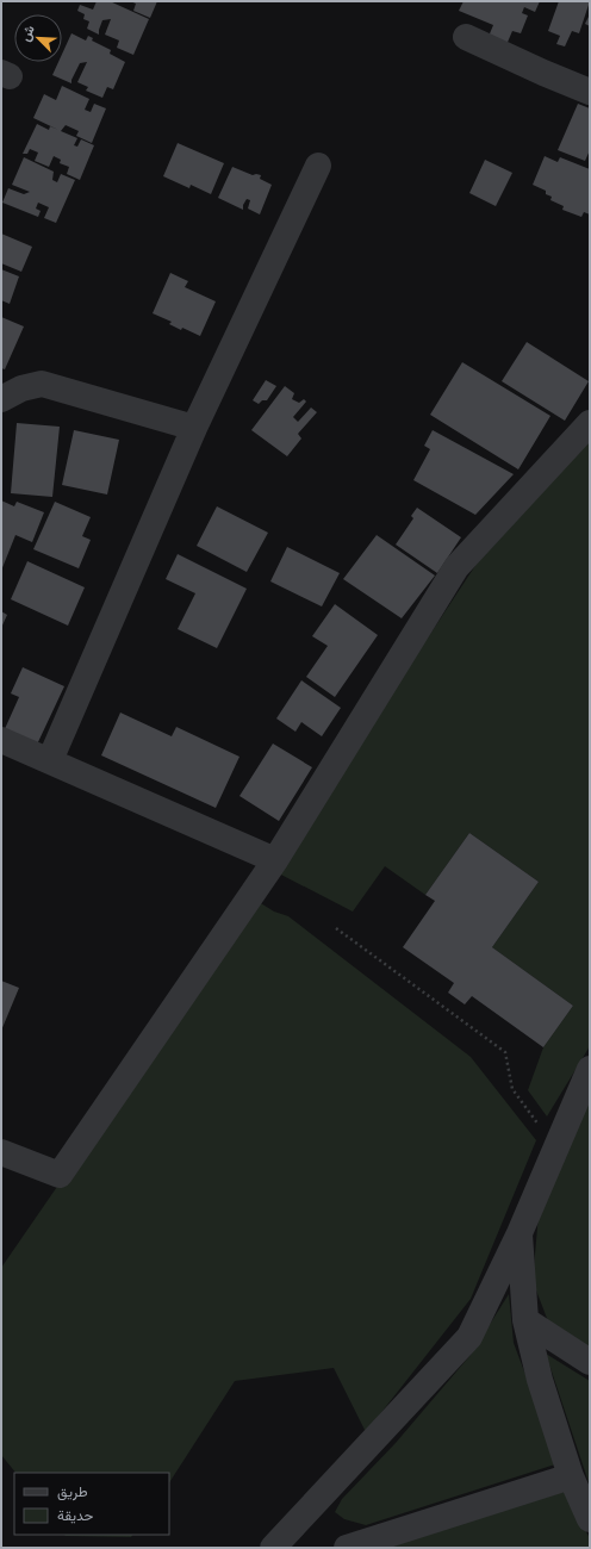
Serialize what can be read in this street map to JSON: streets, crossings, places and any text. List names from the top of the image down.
{
  "legend": ["طريق", "حديقة"],
  "north": "top left"
}
